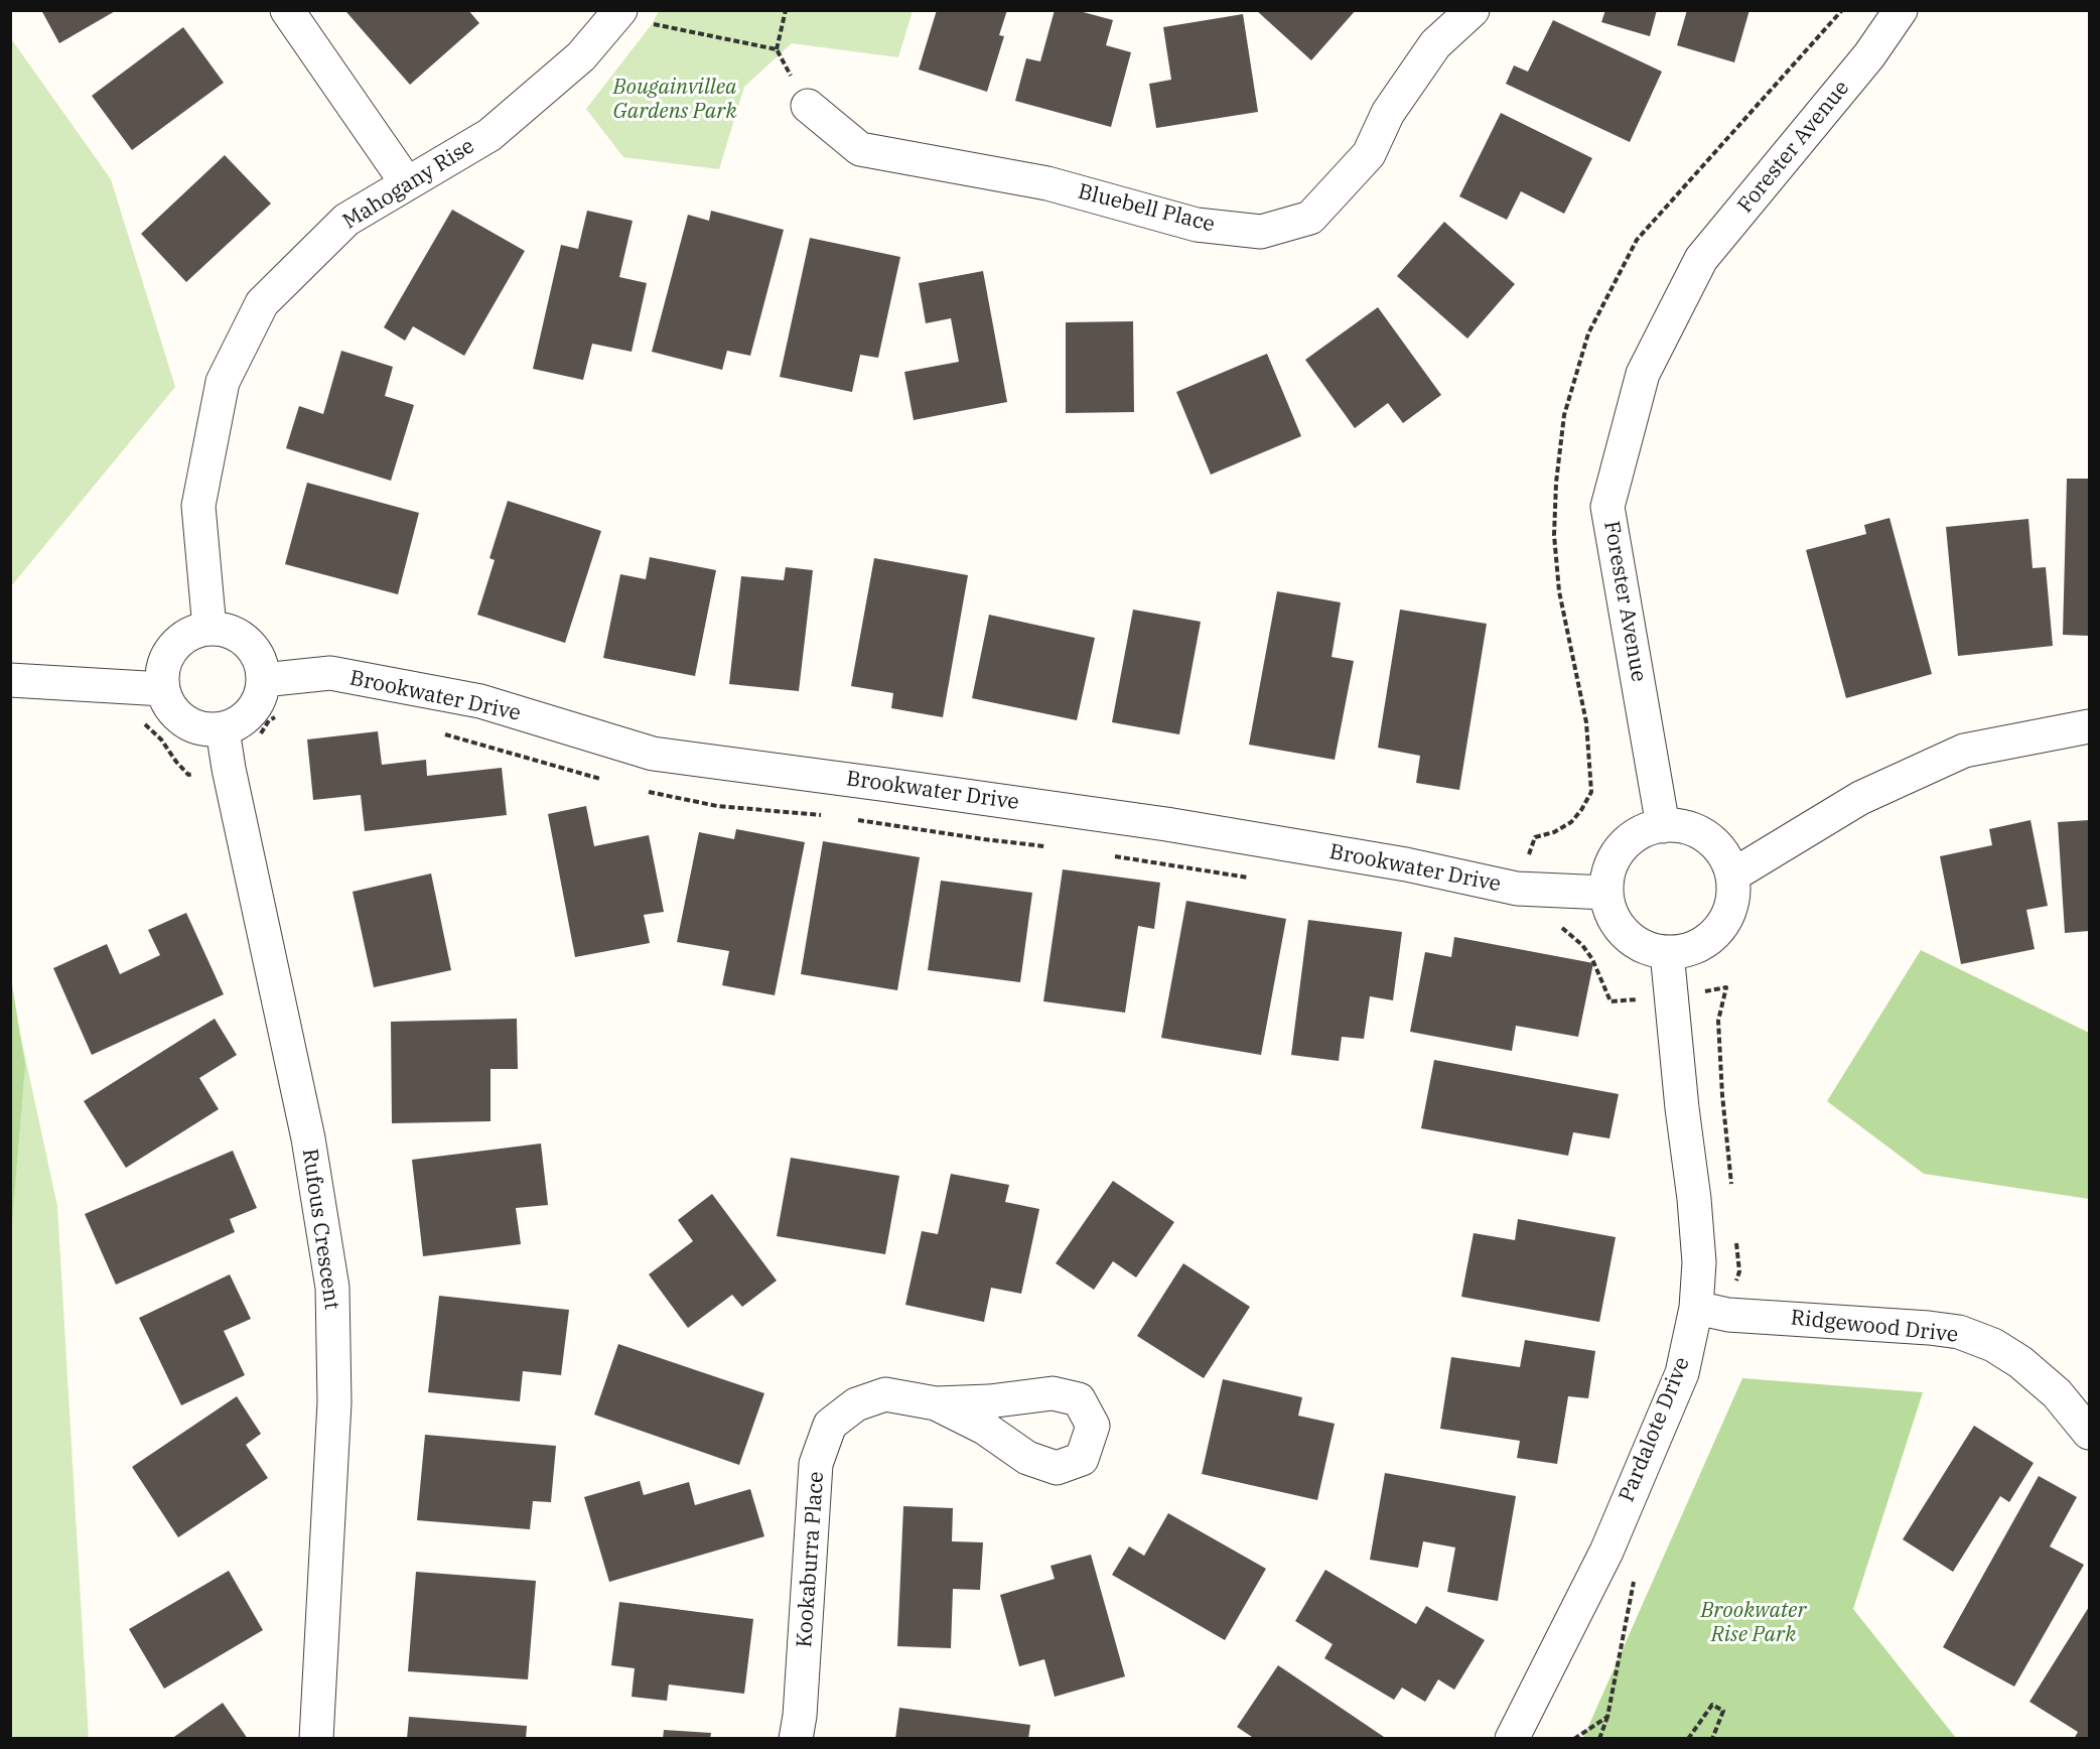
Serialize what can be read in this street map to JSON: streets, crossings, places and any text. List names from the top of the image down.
{
  "streets": {
    "street": [
      "Forester Avenue",
      "Mahogany Rise",
      "Bluebell Place",
      "Brookwater Drive",
      "Rufous Crescent",
      "Ridgewood Drive",
      "Pardalote Drive",
      "Kookaburra Place"
    ]
  },
  "crossings": [
    ["Forester Avenue", "Brookwater Drive"],
    ["Forester Avenue", "Pardalote Drive"],
    ["Mahogany Rise", "Brookwater Drive"],
    ["Mahogany Rise", "Rufous Crescent"],
    ["Brookwater Drive", "Rufous Crescent"],
    ["Brookwater Drive", "Pardalote Drive"],
    ["Ridgewood Drive", "Pardalote Drive"]
  ],
  "parks": ["Bougainvillea Gardens Park", "Brookwater Rise Park"]
}
